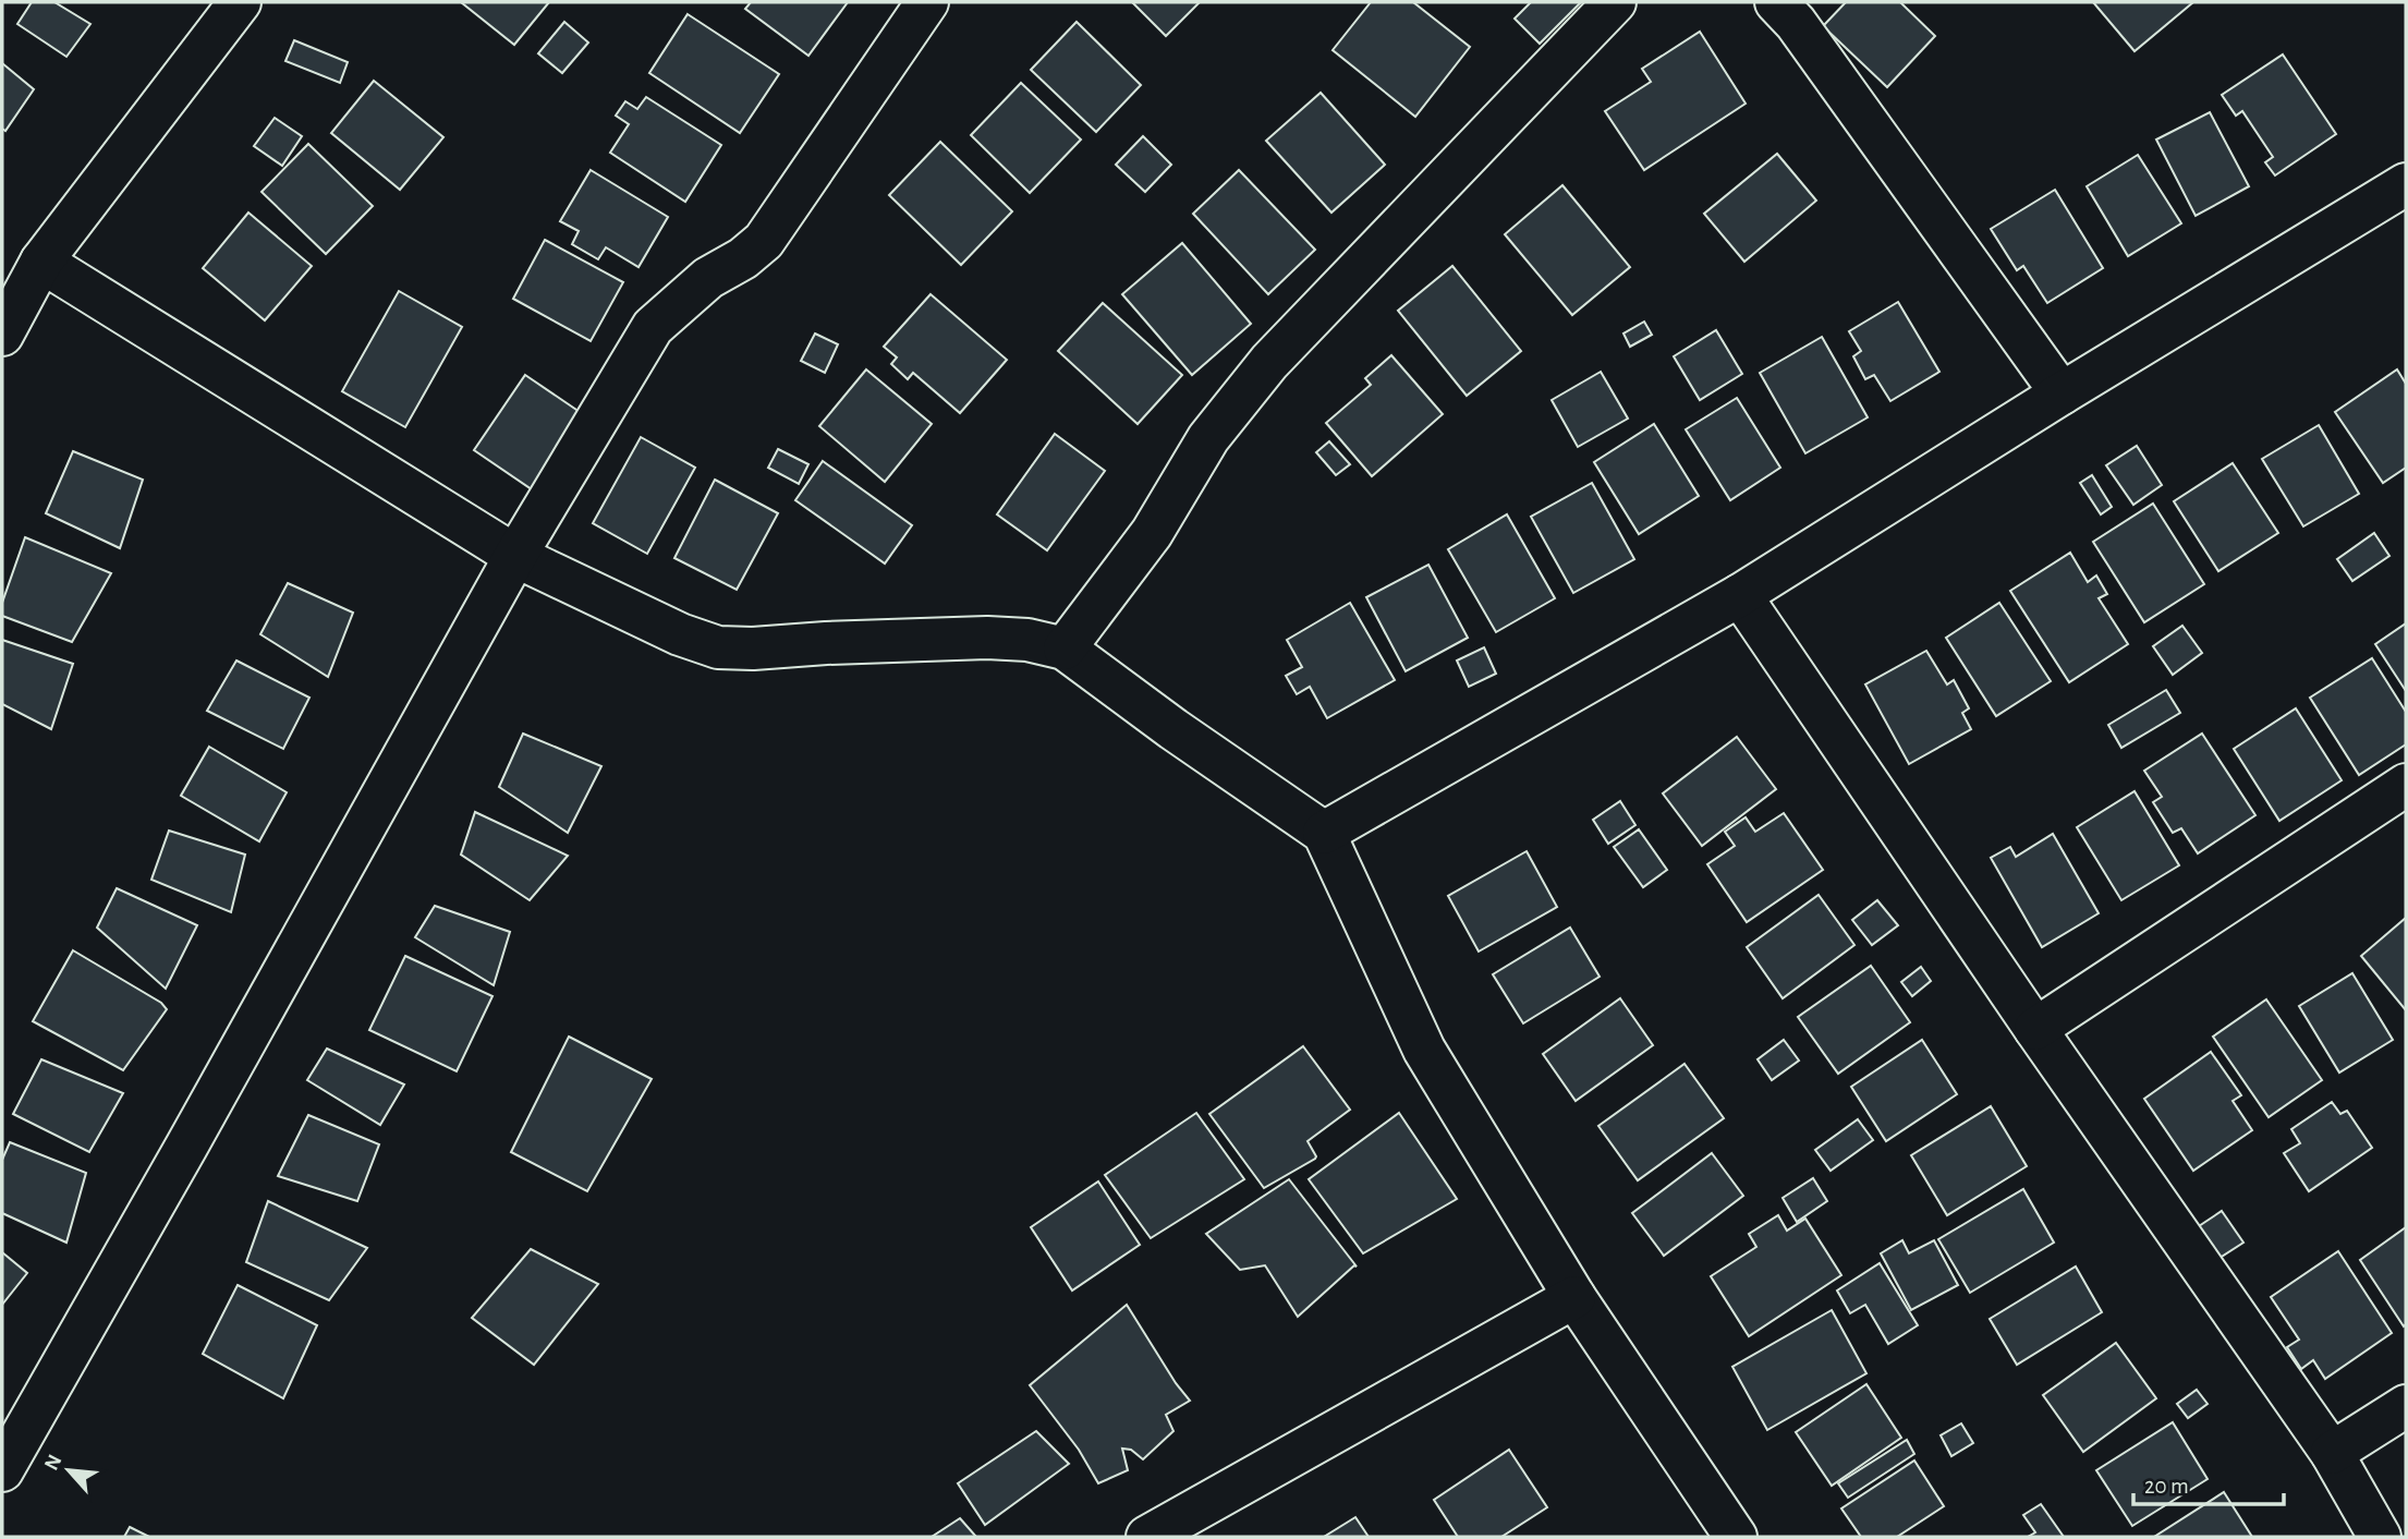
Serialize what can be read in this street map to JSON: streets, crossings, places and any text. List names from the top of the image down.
{
  "scale_bar": "20 m",
  "north": "top left"
}
